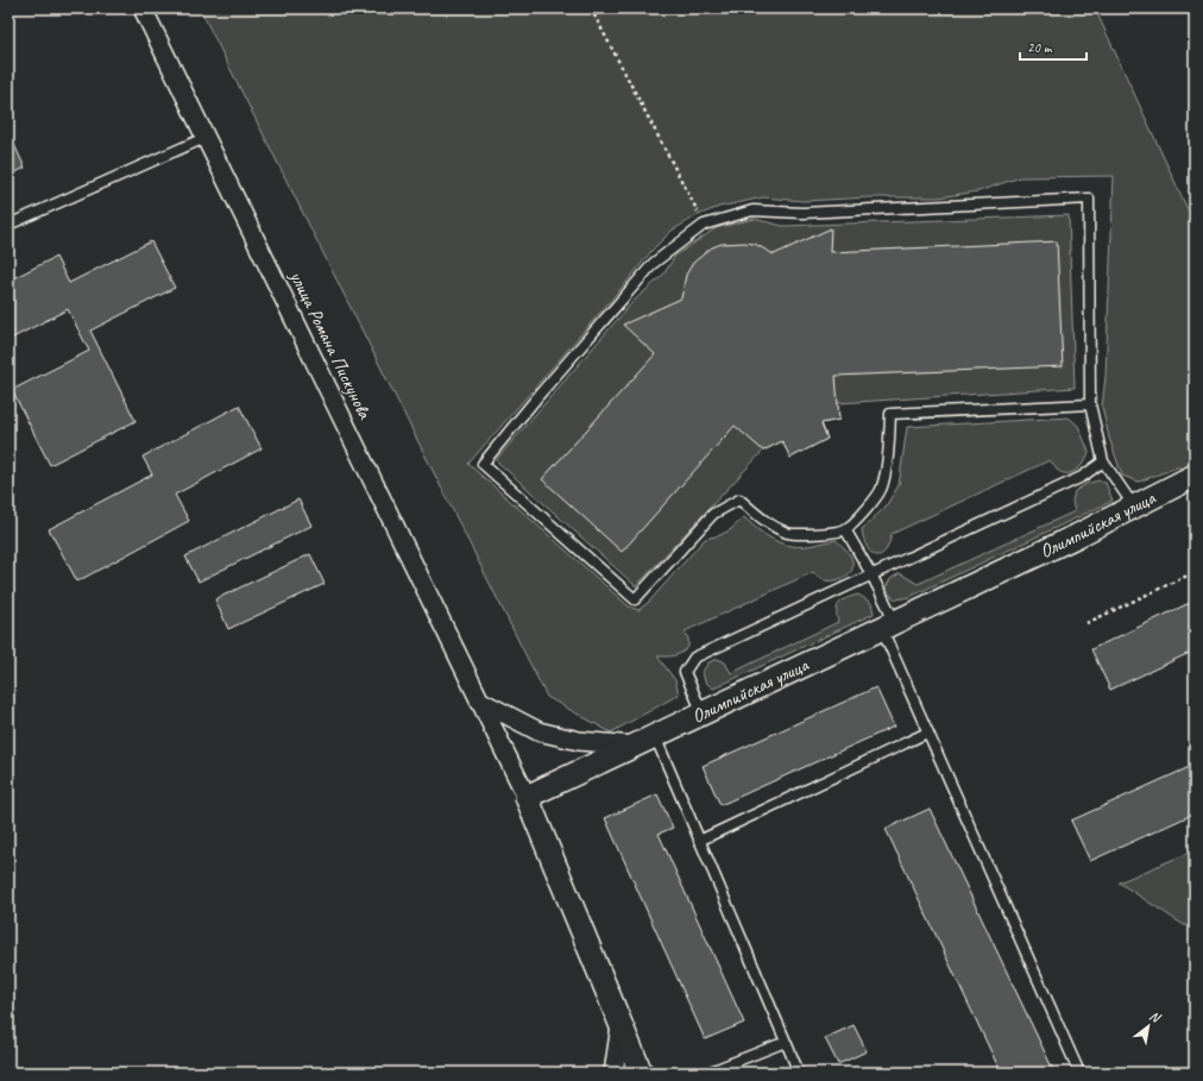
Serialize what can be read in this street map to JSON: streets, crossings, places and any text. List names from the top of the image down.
{
  "streets": {
    "street": ["улица Романа Пискунова", "Олимпийская улица"]
  },
  "crossings": [
    ["улица Романа Пискунова", "Олимпийская улица"]
  ],
  "scale_bar": "20 m",
  "north": "top right"
}
